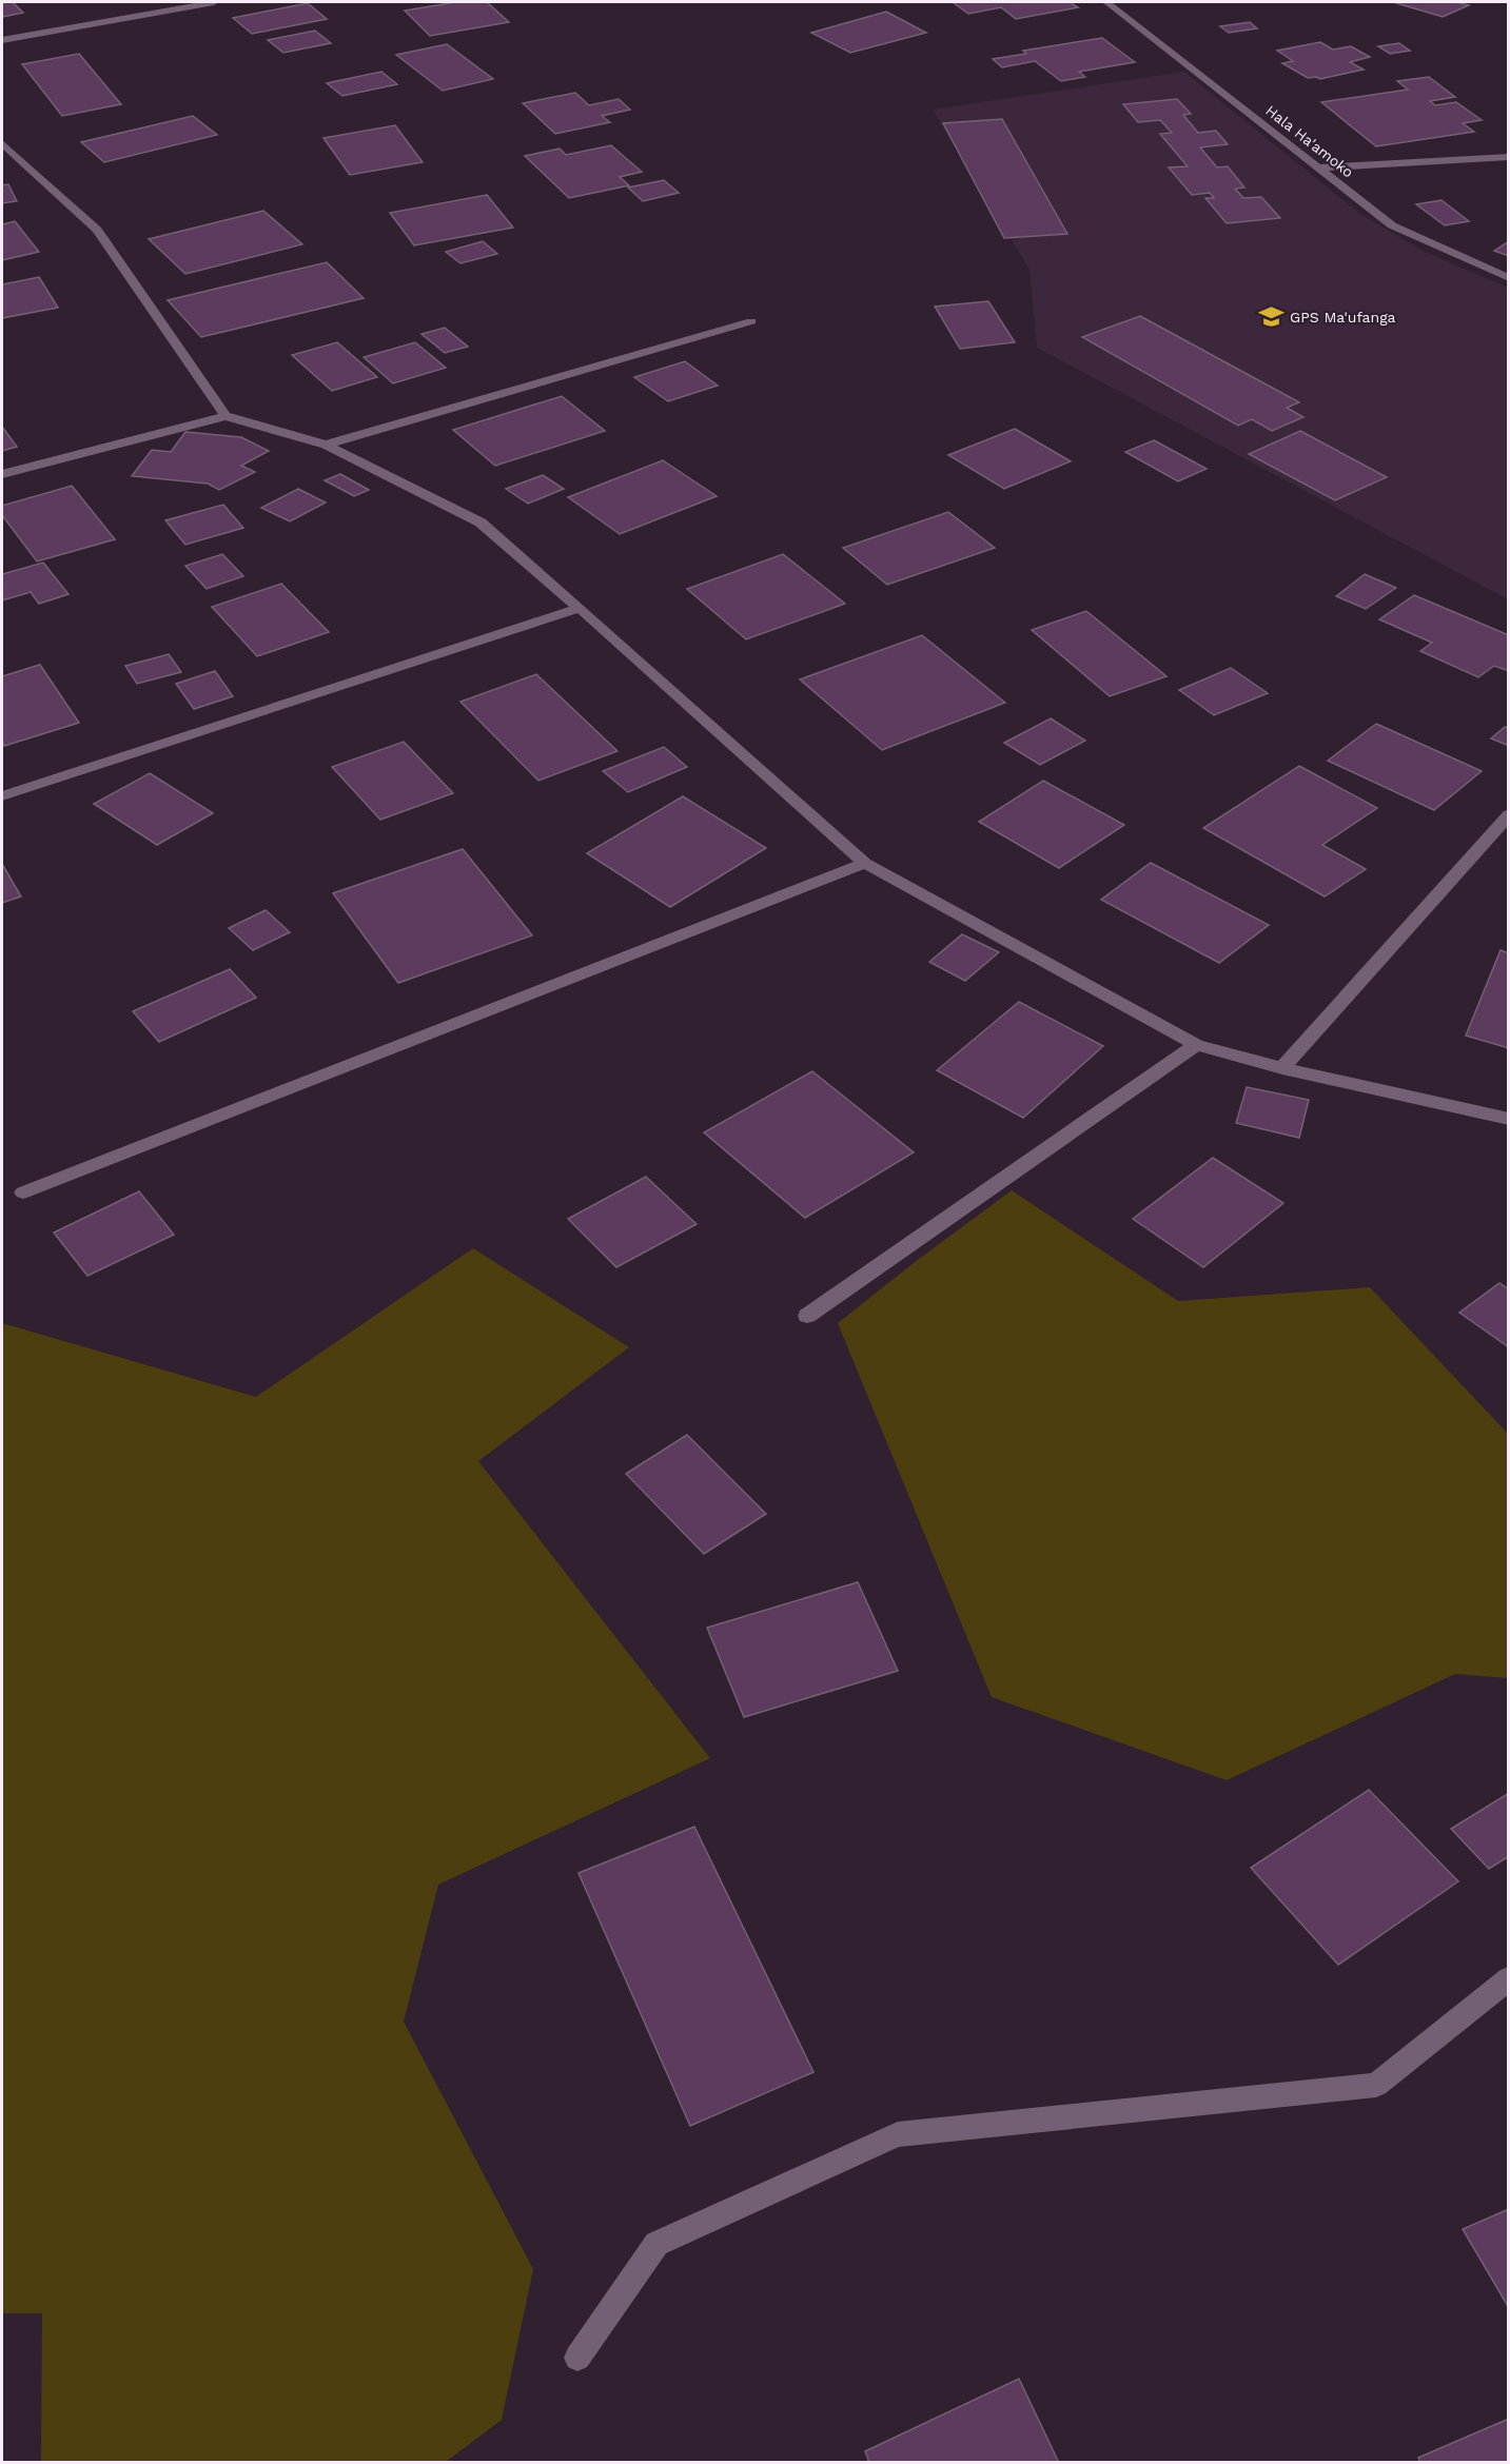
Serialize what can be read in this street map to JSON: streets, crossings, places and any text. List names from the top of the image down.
{
  "streets": {
    "street": ["Hala Ha'amoko"]
  },
  "places": {
    "school or university": ["GPS Ma'ufanga"]
  }
}
